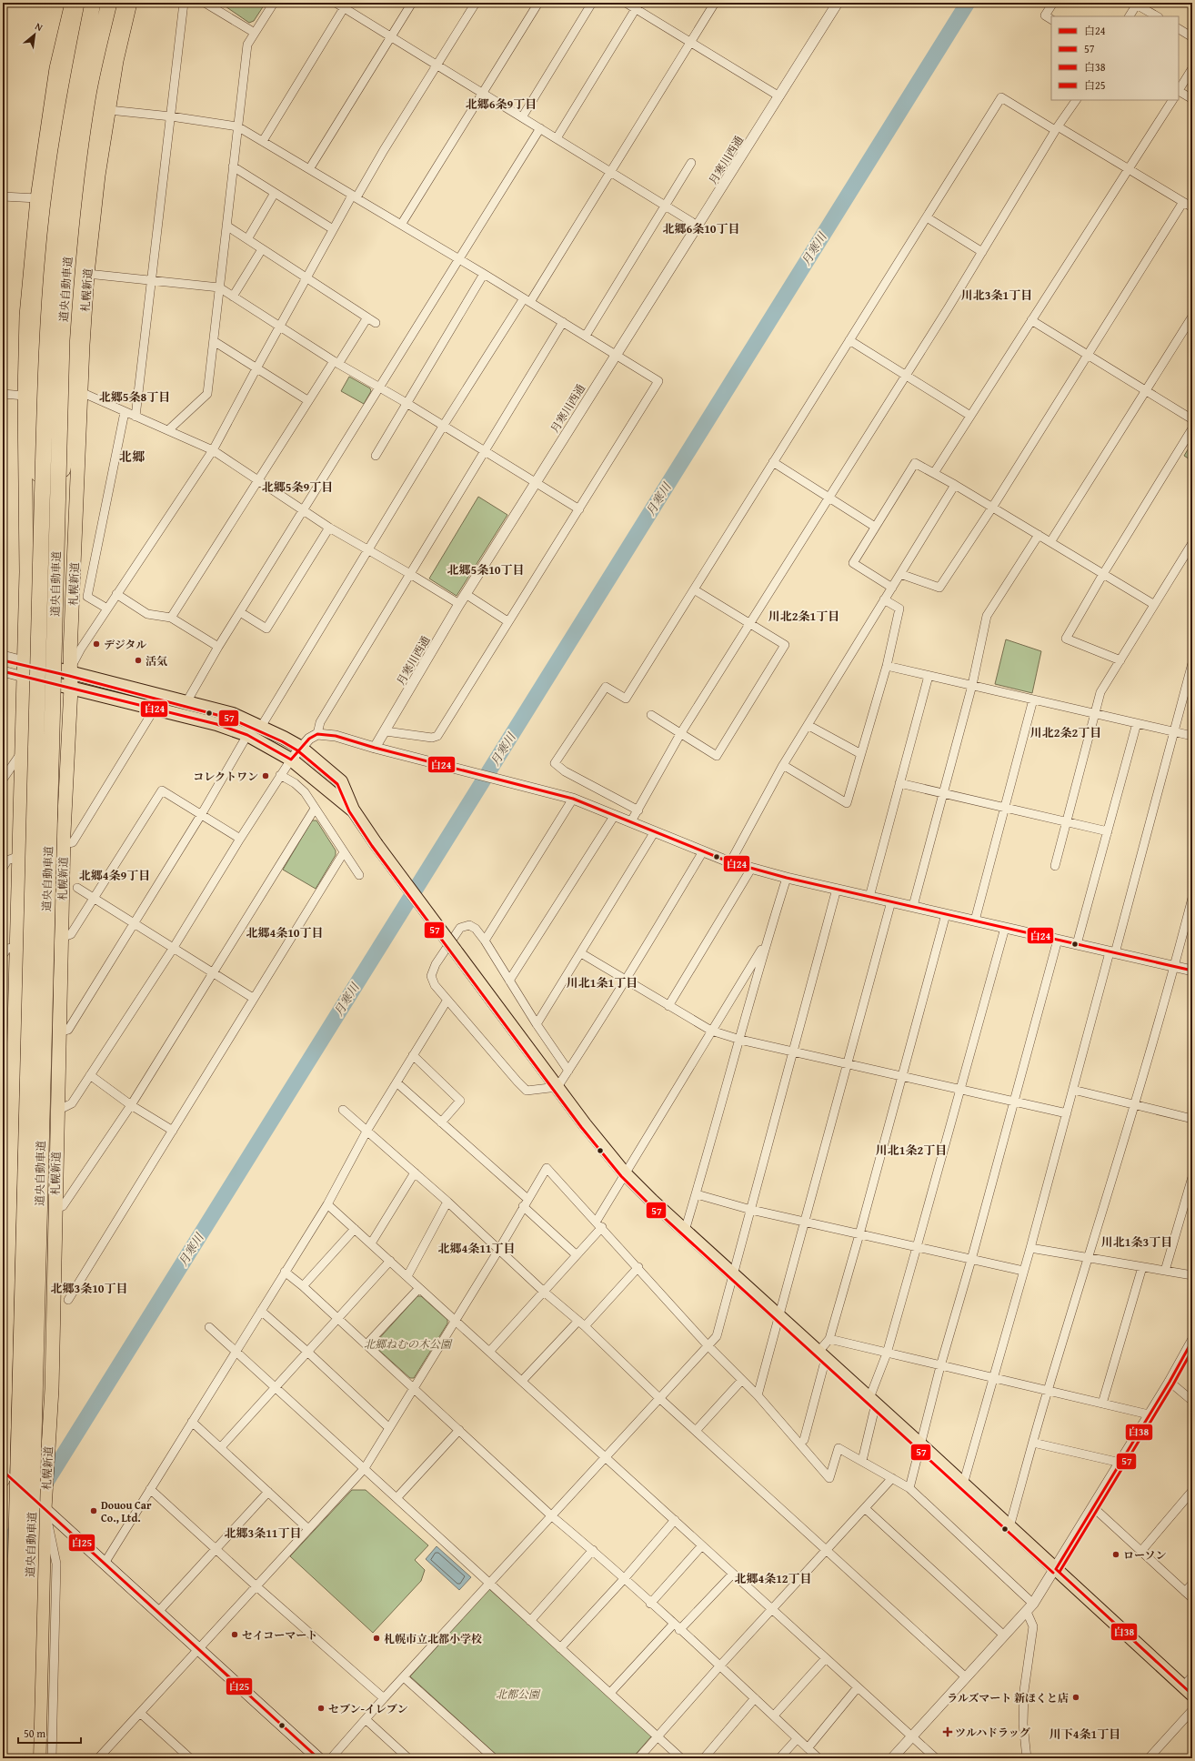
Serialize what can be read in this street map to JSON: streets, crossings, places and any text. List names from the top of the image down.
{
  "streets": {
    "highway": ["道央自動車道", "札幌新道"],
    "street": ["月寒川西通"]
  },
  "districts": [
    "北郷6条9丁目",
    "北郷6条10丁目",
    "川北3条1丁目",
    "北郷5条8丁目",
    "北郷",
    "北郷5条9丁目",
    "北郷5条10丁目",
    "川北2条1丁目",
    "川北2条2丁目",
    "北郷4条9丁目",
    "北郷4条10丁目",
    "川北1条1丁目",
    "川北1条2丁目",
    "川北1条3丁目",
    "北郷4条11丁目",
    "北郷3条10丁目",
    "北郷3条11丁目",
    "北郷4条12丁目",
    "川下4条1丁目"
  ],
  "water": ["月寒川"],
  "parks": ["北郷ねむの木公園", "北都公園"],
  "places": {
    "other": [
      "デジタル",
      "活気",
      "コレクトワン",
      "Douou Car Co., Ltd.",
      "ローソン",
      "セイコーマート",
      "札幌市立北都小学校",
      "ラルズマート 新ほくと店",
      "セブン-イレブン"
    ],
    "health": ["ツルハドラッグ"]
  },
  "lines": [
    "transit line 57",
    "transit line 白24",
    "transit line 白38",
    "transit line 白25"
  ],
  "legend": [
    "白24",
    "57",
    "白38",
    "白25"
  ],
  "scale_bar": "50 m",
  "north": "top right"
}
